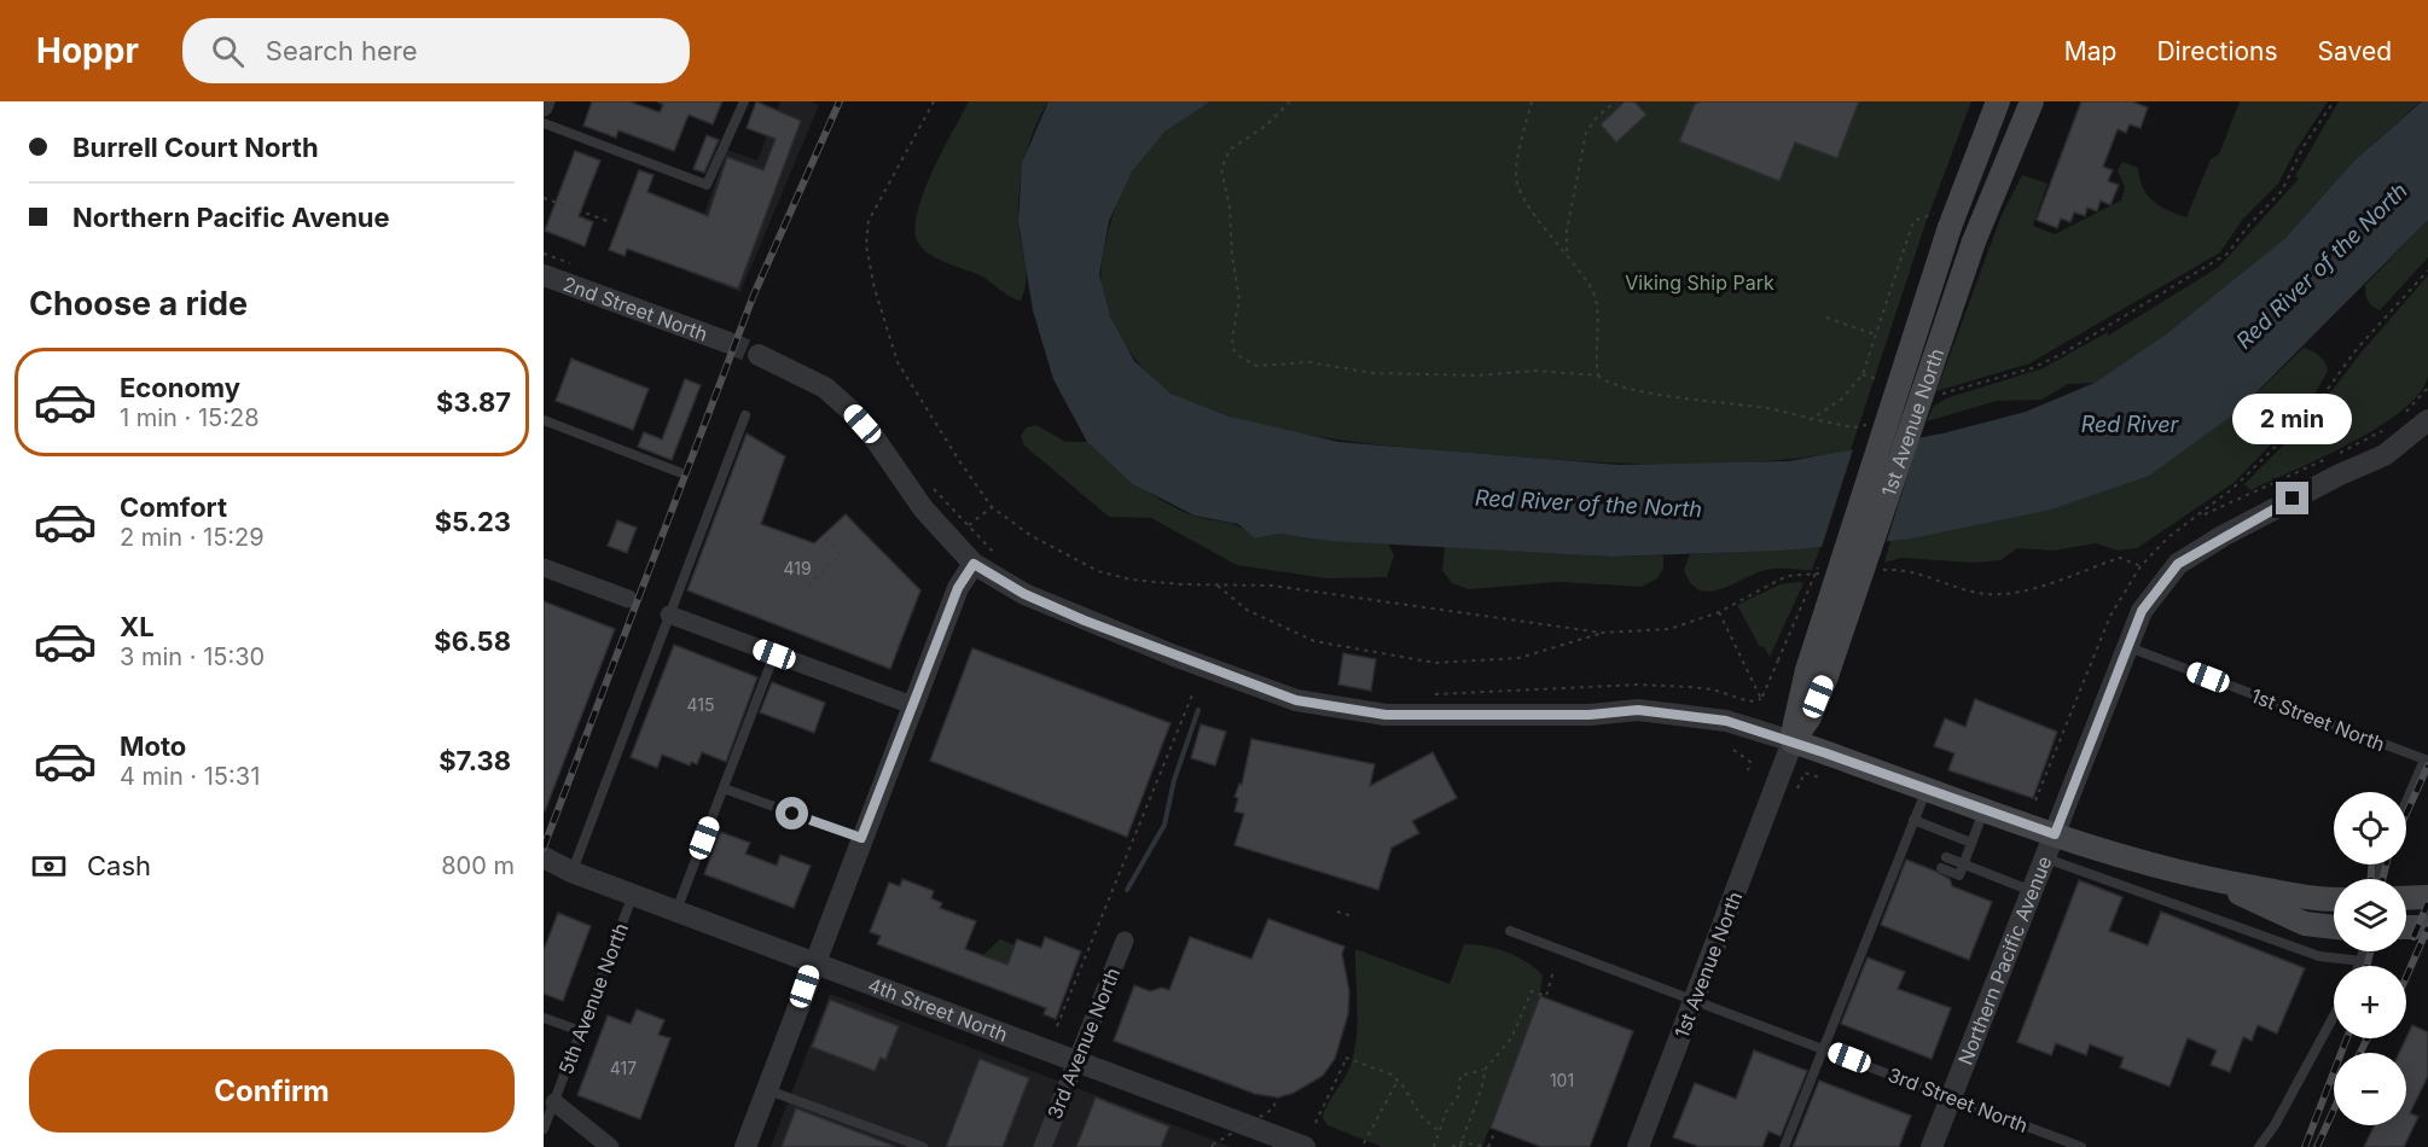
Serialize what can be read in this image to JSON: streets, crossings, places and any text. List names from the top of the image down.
{
  "streets": {
    "main road": ["1st Avenue North"],
    "street": [
      "2nd Street North",
      "Northern Pacific Avenue",
      "4th Street North",
      "3rd Avenue North"
    ],
    "lane": ["1st Street North", "5th Avenue North", "3rd Street North"]
  },
  "crossings": [
    ["1st Avenue North", "3rd Street North"],
    ["1st Street North", "Northern Pacific Avenue"],
    ["Northern Pacific Avenue", "3rd Street North"],
    ["5th Avenue North", "4th Street North"],
    ["4th Street North", "3rd Avenue North"]
  ],
  "water": ["Red River of the North", "Red River"],
  "parks": ["Viking Ship Park"],
  "house_numbers": [
    "419",
    "415",
    "417",
    "101"
  ],
  "page": {
    "header": "Hoppr",
    "search": "Search here",
    "nav": ["Map", "Directions", "Saved"],
    "banner": ["Burrell Court North", "Northern Pacific Avenue"],
    "heading": "Choose a ride",
    "list": [
      {
        "name": "Economy",
        "note": "1 min · 15:28",
        "value": "$3.87"
      },
      {
        "name": "Comfort",
        "note": "2 min · 15:29",
        "value": "$5.23"
      },
      {
        "name": "XL",
        "note": "3 min · 15:30",
        "value": "$6.58"
      },
      {
        "name": "Moto",
        "note": "4 min · 15:31",
        "value": "$7.38"
      }
    ],
    "bubble": "2 min",
    "map_buttons": ["+", "−"],
    "pay": ["Cash", "800 m"],
    "buttons": "Confirm"
  }
}
